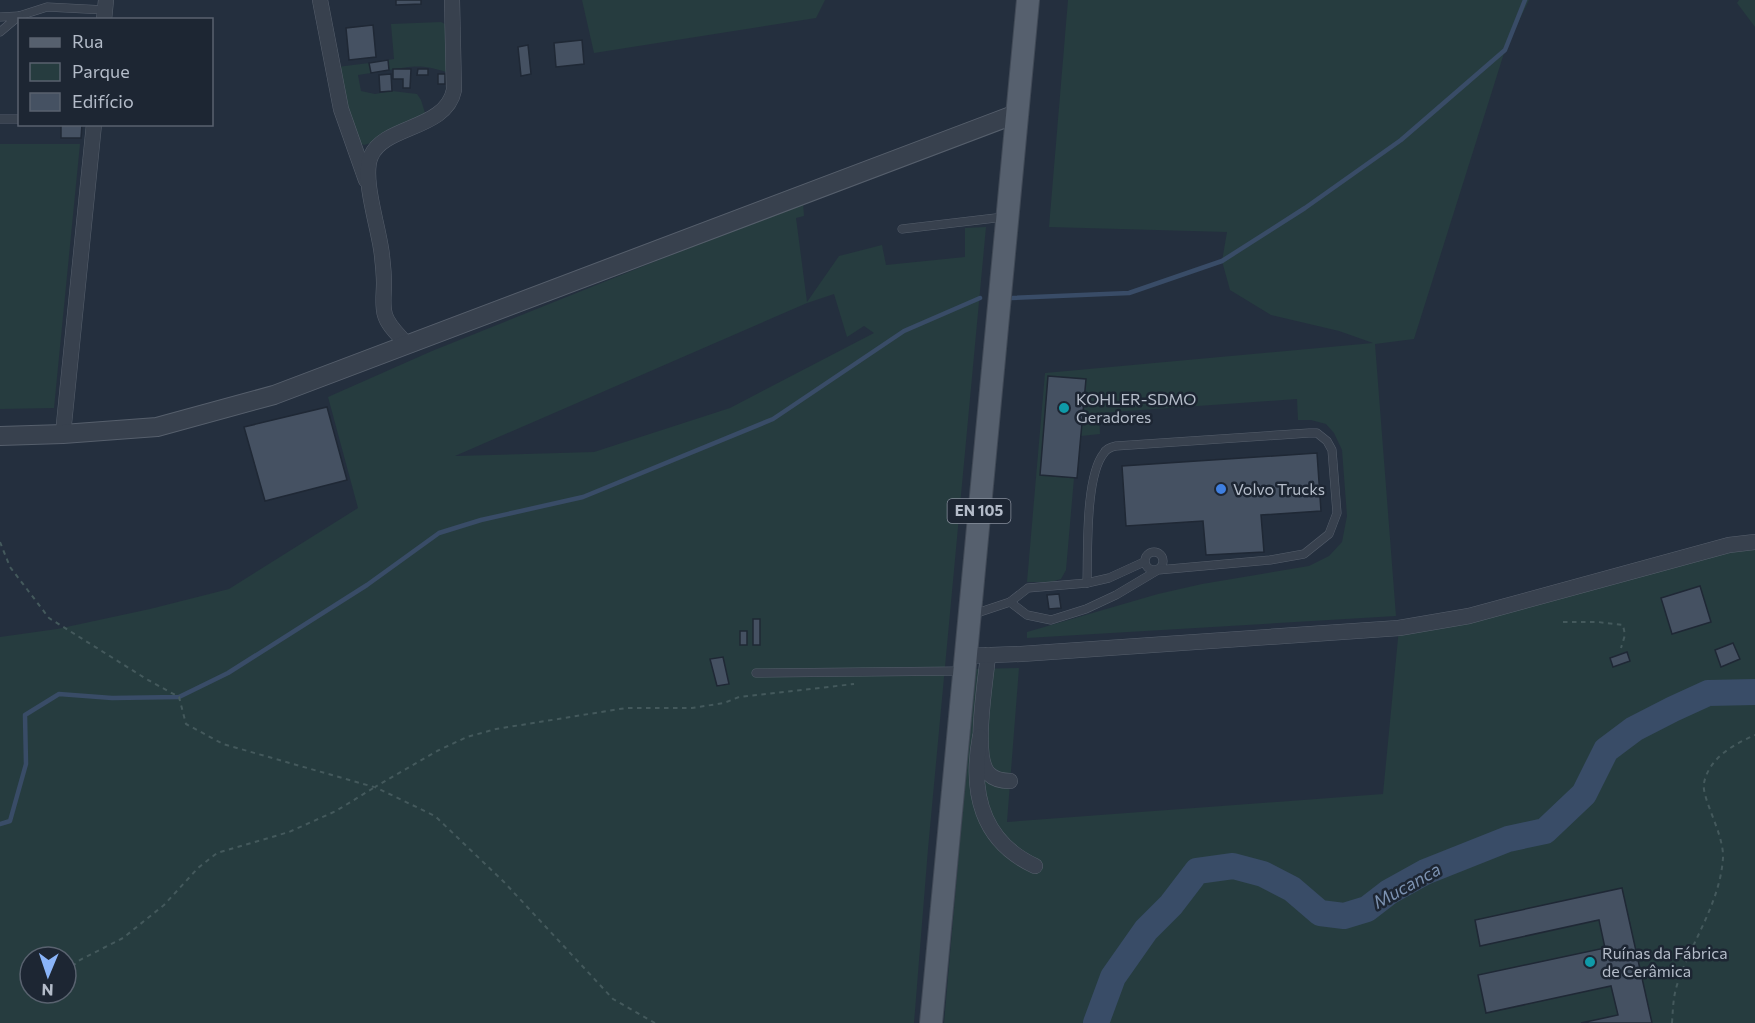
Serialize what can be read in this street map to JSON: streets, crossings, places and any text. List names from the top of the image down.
{
  "streets": {
    "main road": ["EN 105"]
  },
  "water": ["Mucanca"],
  "places": ["KOHLER-SDMO Geradores", "Volvo Trucks", "Ruínas da Fábrica de Cerâmica"],
  "legend": ["Rua", "Parque", "Edifício"],
  "north": "bottom"
}
